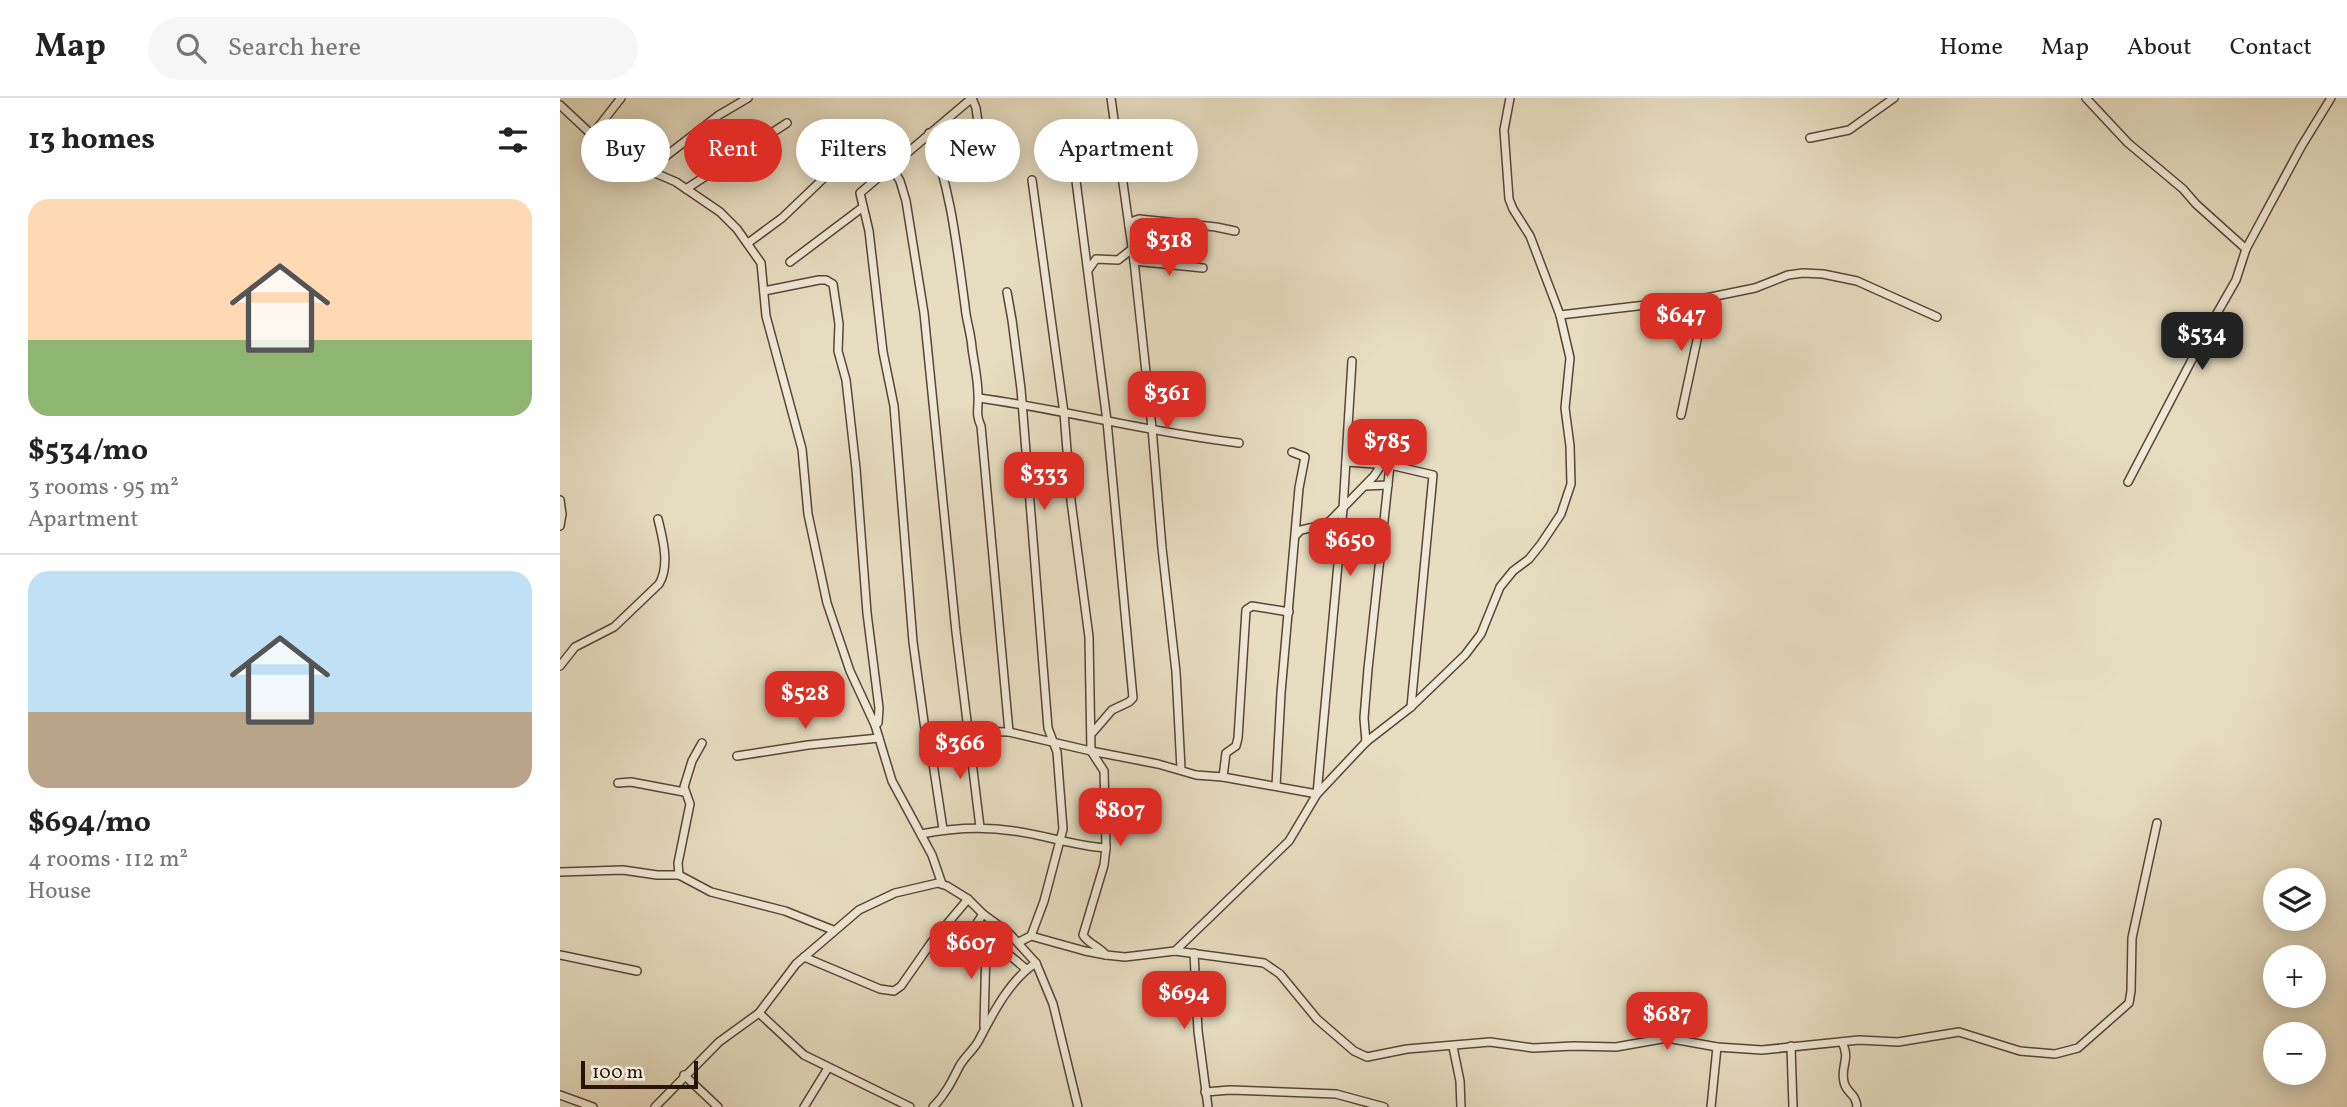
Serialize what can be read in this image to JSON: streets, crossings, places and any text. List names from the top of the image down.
{
  "scale_bar": "100 m",
  "page": {
    "header": "Map",
    "search": "Search here",
    "nav": [
      "Home",
      "Map",
      "About",
      "Contact"
    ],
    "heading": "13 homes",
    "chip": [
      "Buy",
      "Rent",
      "Filters",
      "New",
      "Apartment"
    ],
    "list": [
      {
        "name": "$534/mo",
        "note": "3 rooms · 95 m² · Apartment"
      },
      {
        "name": "$694/mo",
        "note": "4 rooms · 112 m² · House"
      }
    ],
    "price": [
      "$318",
      "$647",
      "$534",
      "$361",
      "$785",
      "$333",
      "$650",
      "$528",
      "$366",
      "$807",
      "$607",
      "$694",
      "$687"
    ],
    "map_buttons": ["+", "−"],
    "scale": "100 m"
  }
}
